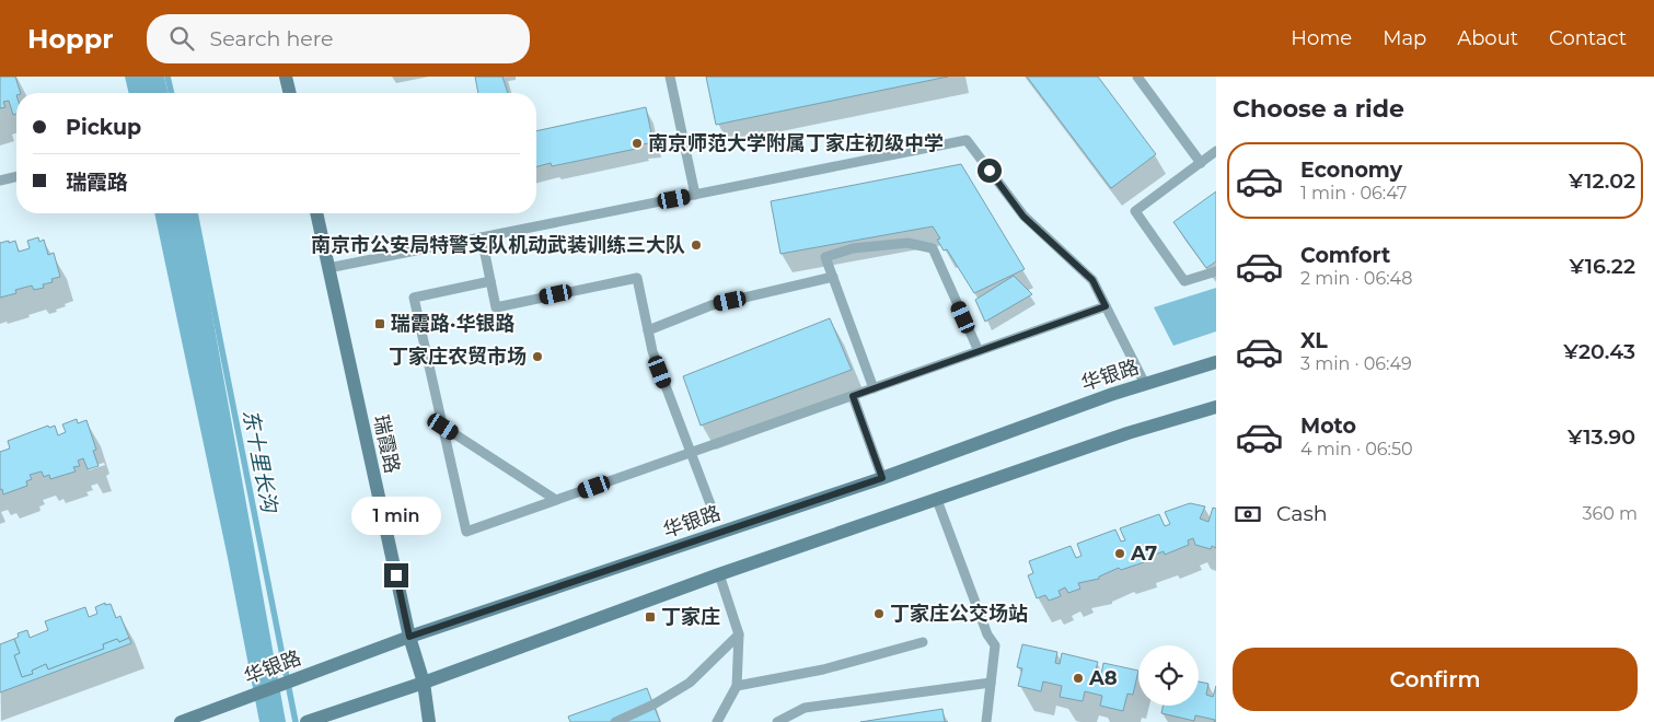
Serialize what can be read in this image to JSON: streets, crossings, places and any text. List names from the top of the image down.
{
  "streets": {
    "main road": ["华银路", "瑞霞路"]
  },
  "crossings": [
    ["华银路", "瑞霞路"]
  ],
  "water": ["东十里长沟"],
  "places": {
    "other": [
      "南京师范大学附属丁家庄初级中学",
      "南京市公安局特警支队机动武装训练三大队",
      "丁家庄农贸市场",
      "A7",
      "丁家庄公交场站",
      "A8"
    ],
    "transit": ["瑞霞路·华银路", "丁家庄"]
  },
  "page": {
    "header": "Hoppr",
    "search": "Search here",
    "nav": [
      "Home",
      "Map",
      "About",
      "Contact"
    ],
    "heading": "Choose a ride",
    "banner": ["Pickup", "瑞霞路"],
    "list": [
      {
        "name": "Economy",
        "note": "1 min · 06:47",
        "value": "¥12.02"
      },
      {
        "name": "Comfort",
        "note": "2 min · 06:48",
        "value": "¥16.22"
      },
      {
        "name": "XL",
        "note": "3 min · 06:49",
        "value": "¥20.43"
      },
      {
        "name": "Moto",
        "note": "4 min · 06:50",
        "value": "¥13.90"
      }
    ],
    "pay": ["Cash", "360 m"],
    "bubble": "1 min",
    "buttons": "Confirm"
  }
}
